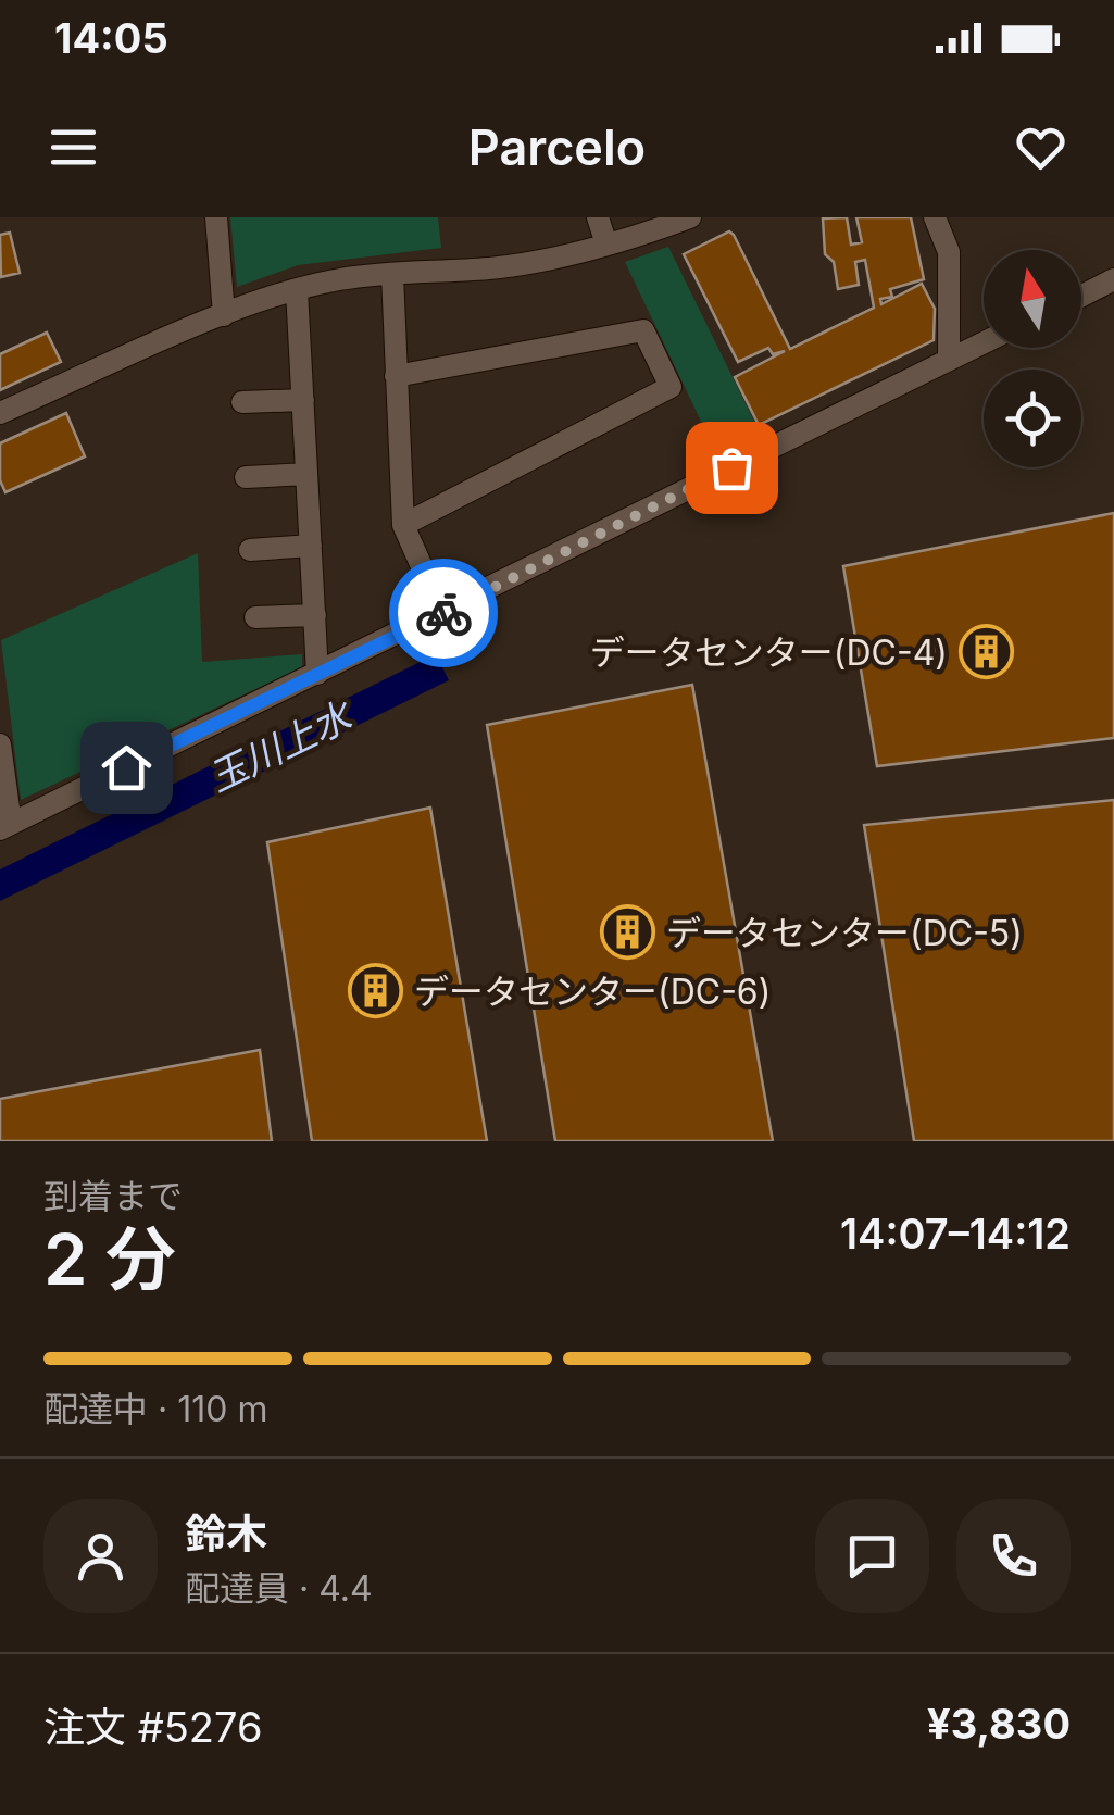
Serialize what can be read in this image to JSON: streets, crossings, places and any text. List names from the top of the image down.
{
  "water": ["玉川上水"],
  "places": {
    "building": ["データセンター(DC-4)", "データセンター(DC-5)", "データセンター(DC-6)"]
  },
  "north": "top",
  "page": {
    "status": "14:05",
    "header": "Parcelo",
    "heading": ["2 分", "到着まで", "14:07–14:12"],
    "panel": [
      "鈴木",
      "配達員 · 4.4",
      "注文 #5276",
      "¥3,830"
    ],
    "bar": "配達中 · 110 m"
  }
}
